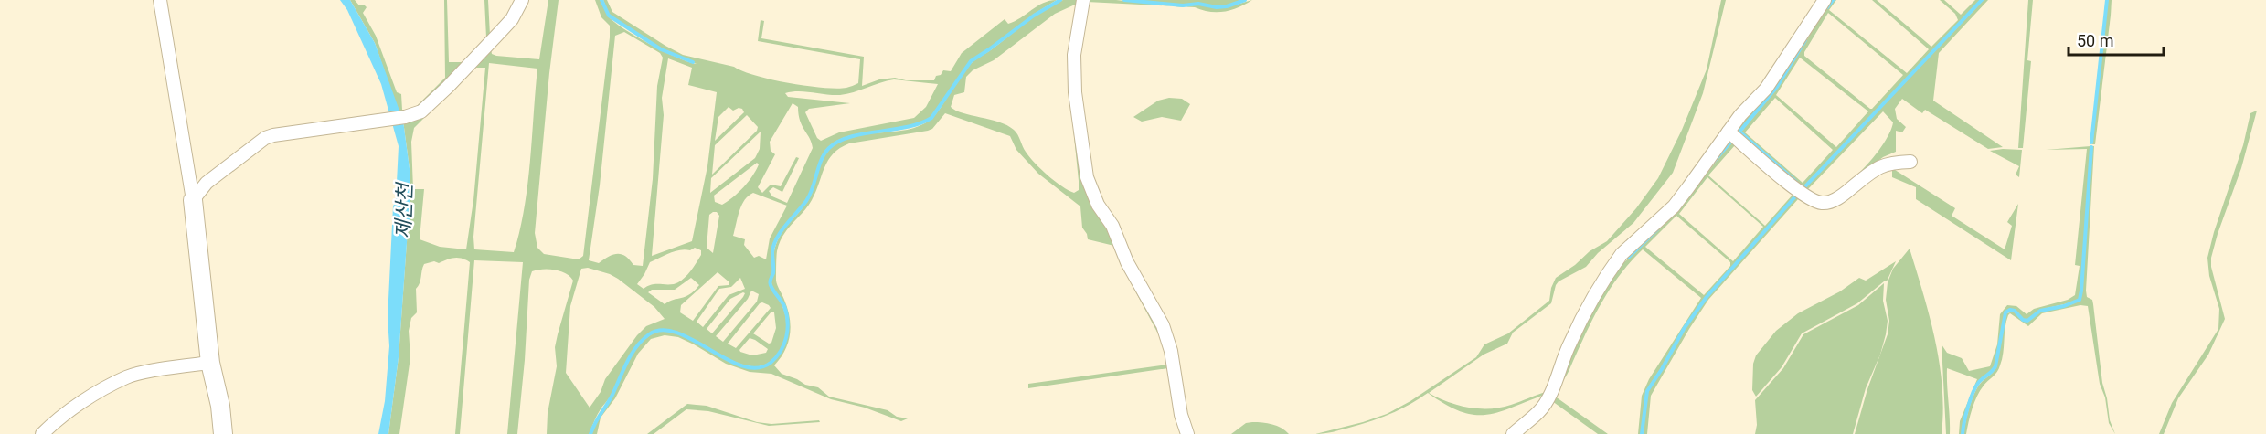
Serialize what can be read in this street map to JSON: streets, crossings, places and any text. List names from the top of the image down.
{
  "water": ["제산천"],
  "scale_bar": "50 m"
}
